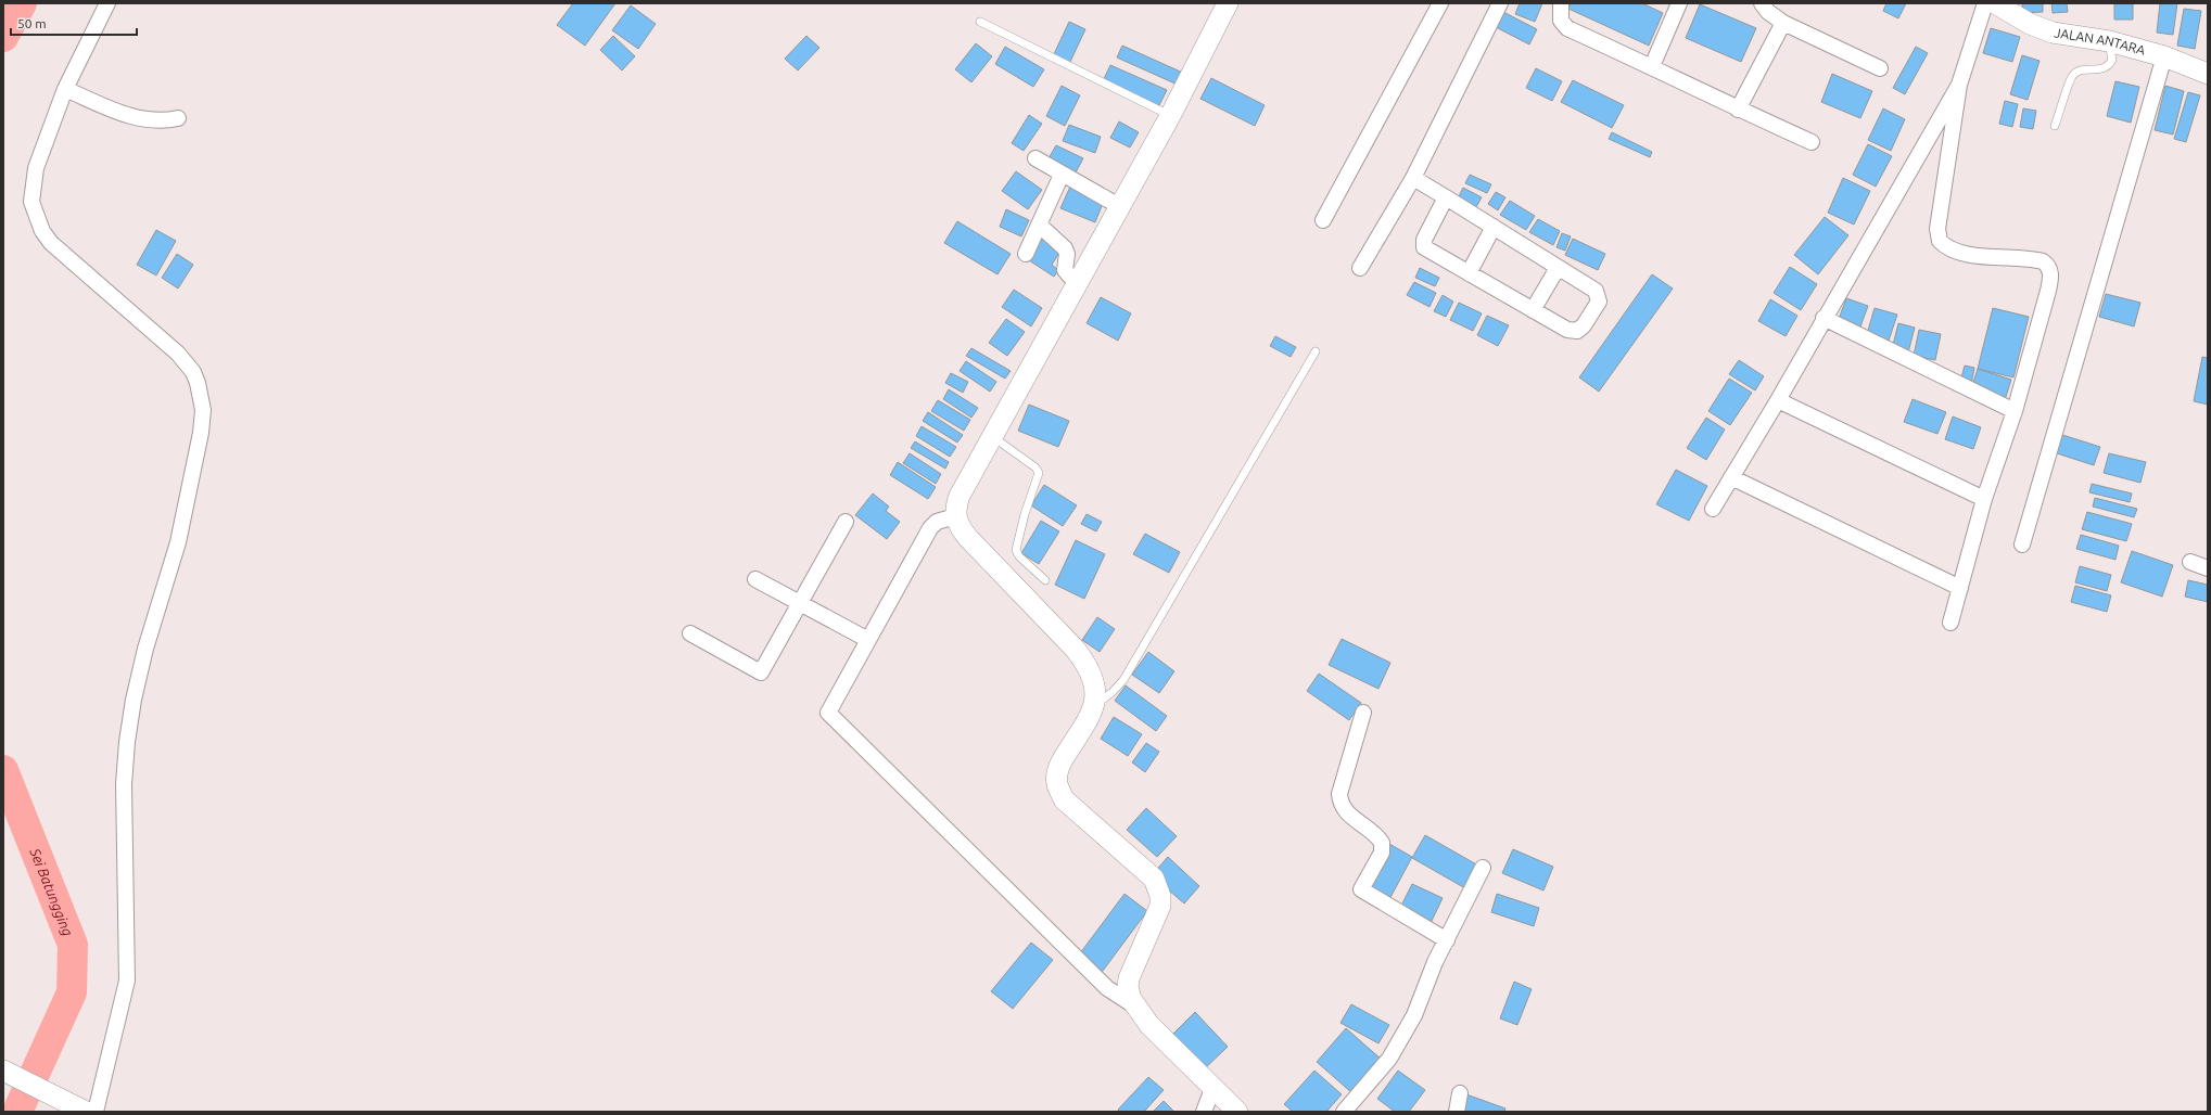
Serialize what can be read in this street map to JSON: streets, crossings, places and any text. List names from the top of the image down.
{
  "streets": {
    "street": ["JALAN ANTARA"]
  },
  "water": ["Sei Batungging"],
  "scale_bar": "50 m"
}
